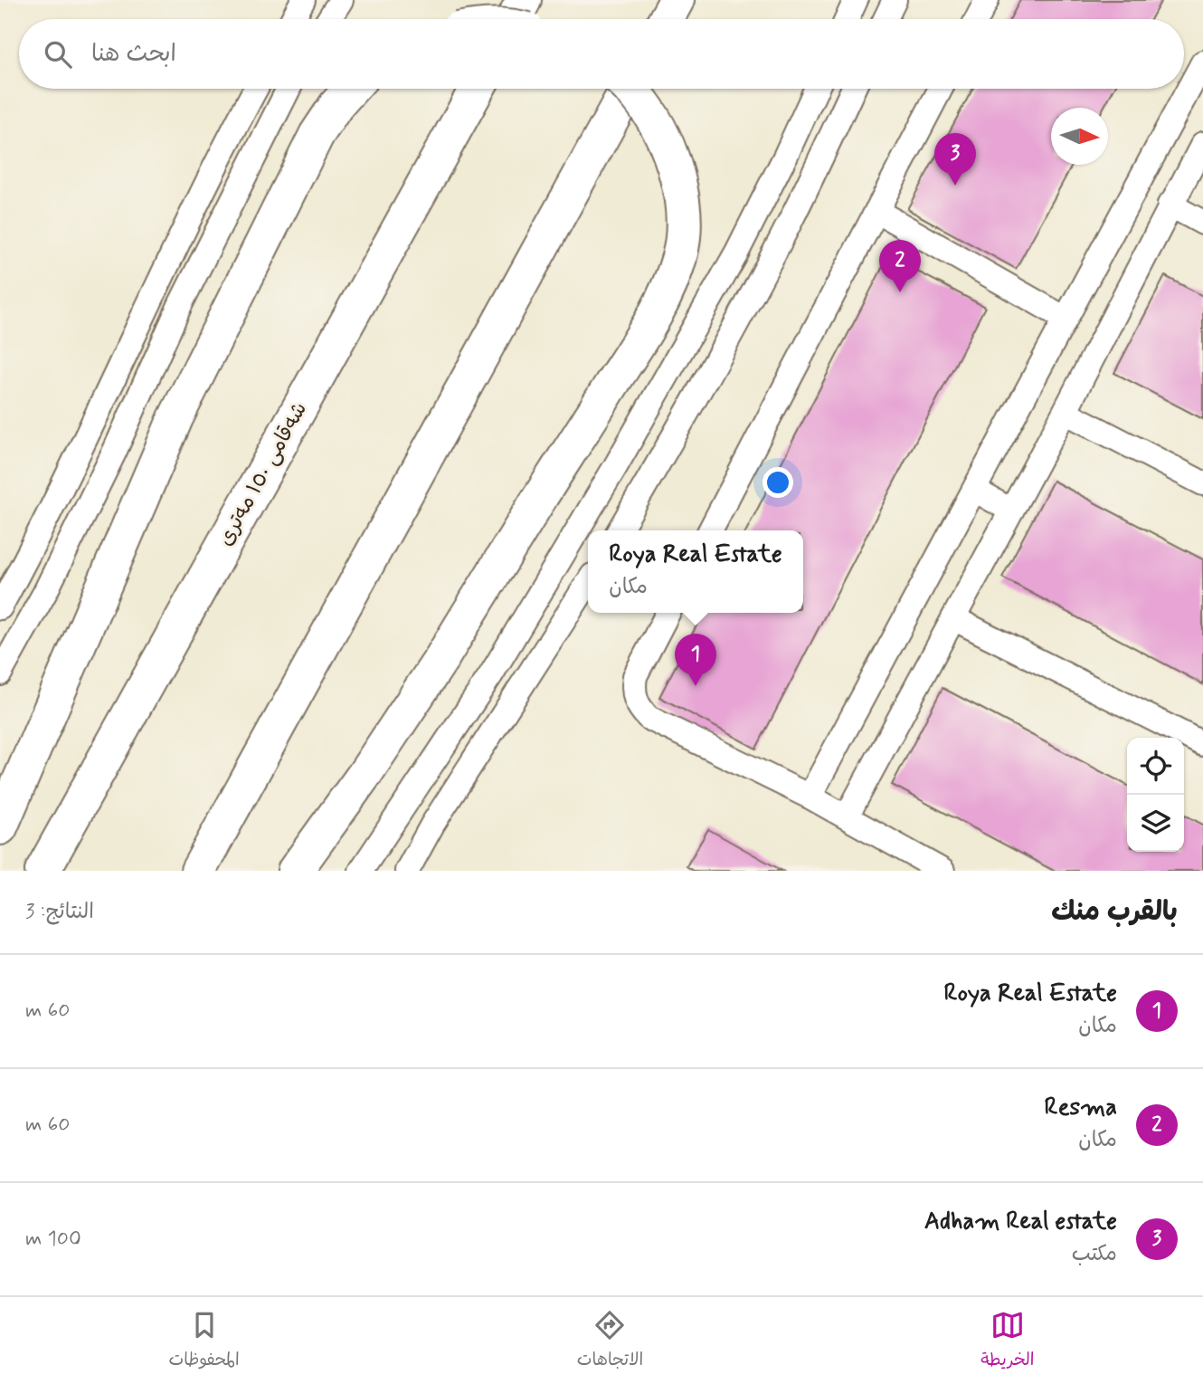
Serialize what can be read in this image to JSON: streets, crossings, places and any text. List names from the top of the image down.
{
  "streets": {
    "highway": ["شەقامی ١٥٠ مەتری"]
  },
  "north": "right",
  "page": {
    "search": "ابحث هنا",
    "pins": ["3", "2", "1"],
    "popup": ["Roya Real Estate", "مكان"],
    "heading": ["بالقرب منك", "النتائج: 3"],
    "list": [
      {
        "mark": "1",
        "name": "Roya Real Estate",
        "note": "مكان",
        "value": "60 m"
      },
      {
        "mark": "2",
        "name": "Resma",
        "note": "مكان",
        "value": "60 m"
      },
      {
        "mark": "3",
        "name": "Adham Real estate",
        "note": "مكتب",
        "value": "100 m"
      }
    ],
    "nav": ["الخريطة", "الاتجاهات", "المحفوظات"]
  }
}
